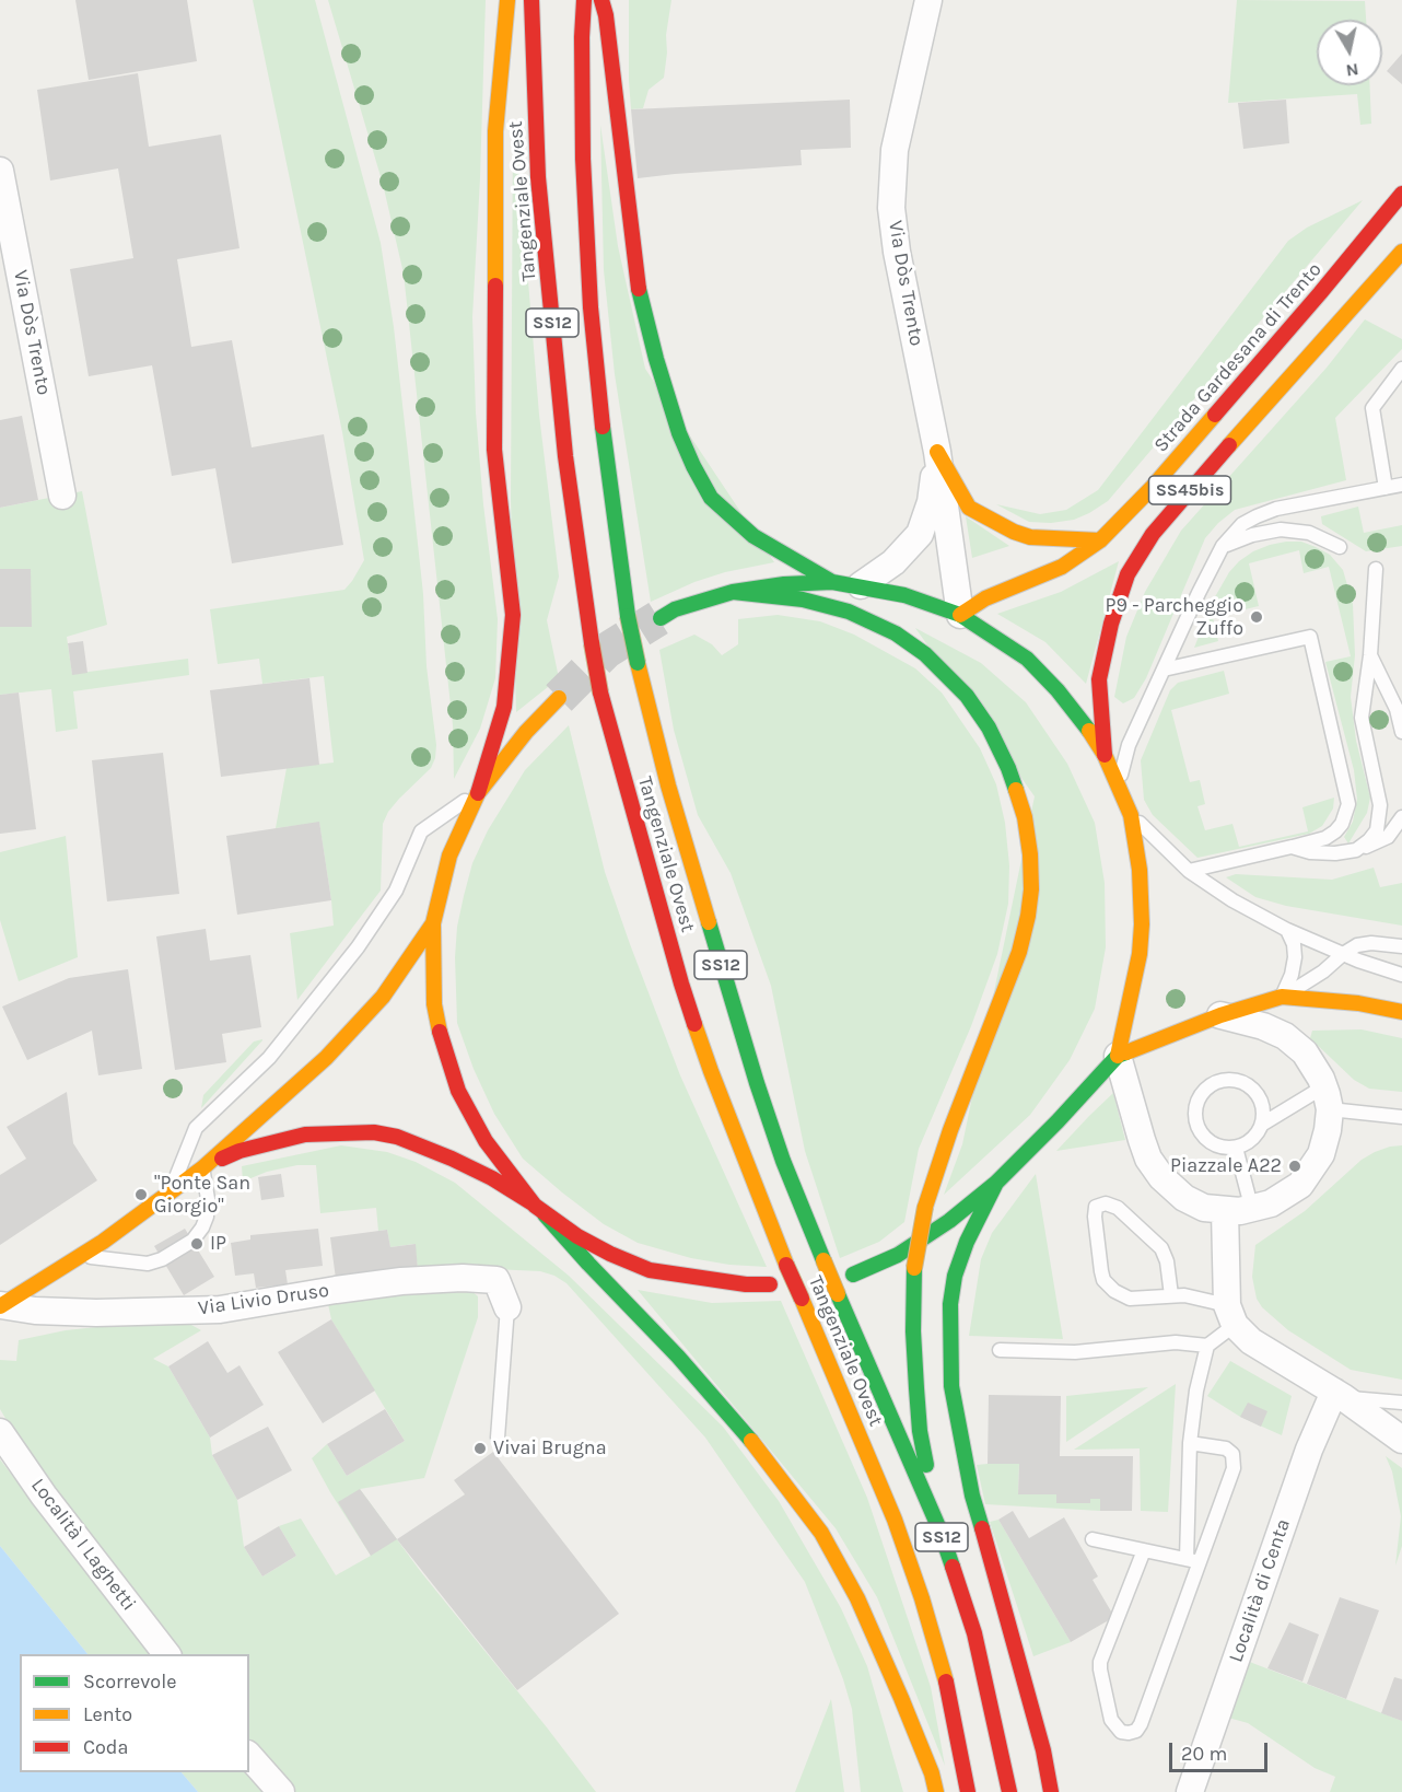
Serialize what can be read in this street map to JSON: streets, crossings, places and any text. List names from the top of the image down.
{
  "streets": {
    "main road": [
      "Tangenziale Ovest",
      "SS12",
      "Strada Gardesana di Trento",
      "SS45bis",
      "Via Livio Druso"
    ],
    "street": ["Via Dòs Trento", "Località I Laghetti", "Località di Centa"]
  },
  "crossings": [
    ["Via Dòs Trento", "Strada Gardesana di Trento"]
  ],
  "places": [
    "P9 - Parcheggio Zuffo",
    "Piazzale A22",
    "\"Ponte San Giorgio\"",
    "IP",
    "Vivai Brugna"
  ],
  "legend": ["Scorrevole", "Lento", "Coda"],
  "scale_bar": "20 m",
  "north": "bottom"
}
